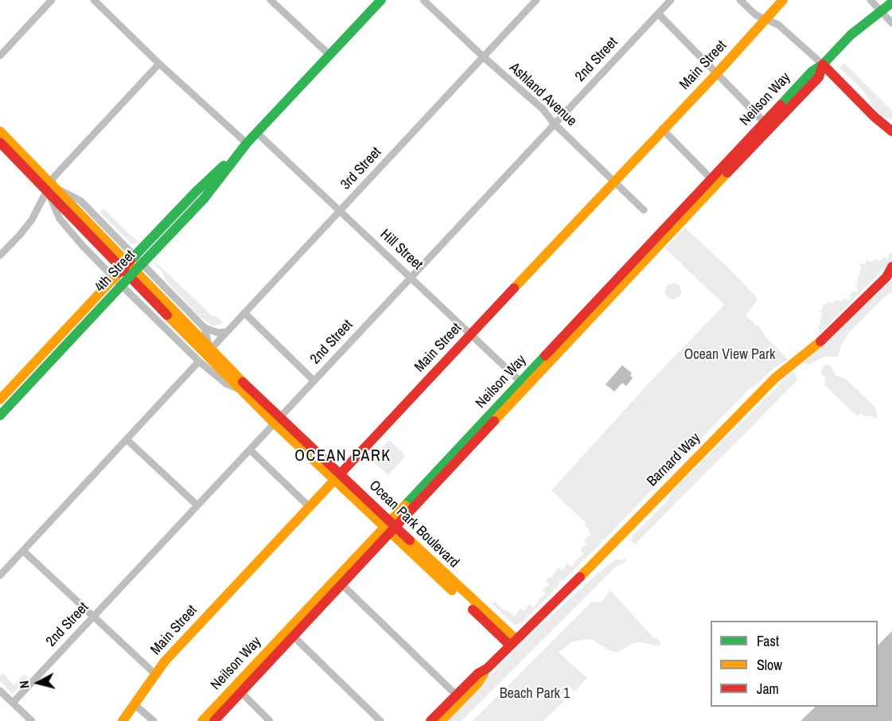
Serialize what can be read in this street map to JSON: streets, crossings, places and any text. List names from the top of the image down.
{
  "streets": {
    "street": [
      "2nd Street",
      "Main Street",
      "Ashland Avenue",
      "Neilson Way",
      "3rd Street",
      "Hill Street",
      "4th Street",
      "Barnard Way",
      "Ocean Park Boulevard"
    ]
  },
  "crossings": [
    ["2nd Street", "Ashland Avenue"],
    ["2nd Street", "Hill Street"],
    ["2nd Street", "Ocean Park Boulevard"],
    ["Main Street", "Ashland Avenue"],
    ["Main Street", "Hill Street"],
    ["Main Street", "Ocean Park Boulevard"],
    ["Ashland Avenue", "3rd Street"],
    ["Neilson Way", "Hill Street"],
    ["Neilson Way", "Ocean Park Boulevard"],
    ["3rd Street", "Hill Street"],
    ["3rd Street", "Ocean Park Boulevard"],
    ["Hill Street", "4th Street"],
    ["4th Street", "Ocean Park Boulevard"],
    ["Barnard Way", "Ocean Park Boulevard"]
  ],
  "districts": ["OCEAN PARK"],
  "parks": ["Ocean View Park", "Beach Park 1"],
  "legend": ["Fast", "Slow", "Jam"],
  "north": "left"
}
